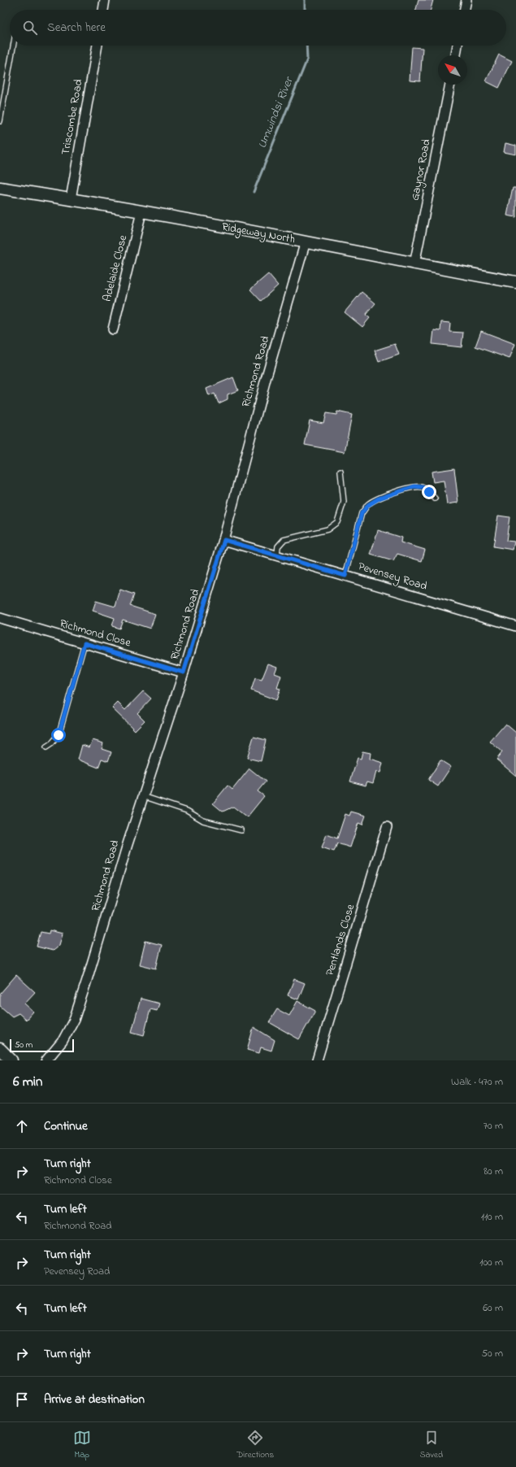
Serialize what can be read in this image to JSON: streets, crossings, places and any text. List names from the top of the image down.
{
  "streets": {
    "street": [
      "Triscombe Road",
      "Gaynor Road",
      "Ridgeway North",
      "Adelaide Close",
      "Richmond Road",
      "Pevensey Road",
      "Richmond Close",
      "Pentlands Close"
    ]
  },
  "crossings": [
    ["Triscombe Road", "Ridgeway North"],
    ["Gaynor Road", "Ridgeway North"],
    ["Ridgeway North", "Adelaide Close"],
    ["Ridgeway North", "Richmond Road"],
    ["Richmond Road", "Pevensey Road"],
    ["Richmond Road", "Richmond Close"]
  ],
  "water": ["Umwindsi River"],
  "scale_bar": "50 m",
  "north": "top left",
  "page": {
    "search": "Search here",
    "scale": "50 m",
    "heading": ["6 min", "Walk · 470 m"],
    "list": [
      ["Continue", "70 m"],
      ["Turn right", "Richmond Close", "80 m"],
      ["Turn left", "Richmond Road", "110 m"],
      ["Turn right", "Pevensey Road", "100 m"],
      ["Turn left", "60 m"],
      ["Turn right", "50 m"],
      "Arrive at destination"
    ],
    "nav": ["Map", "Directions", "Saved"]
  }
}
